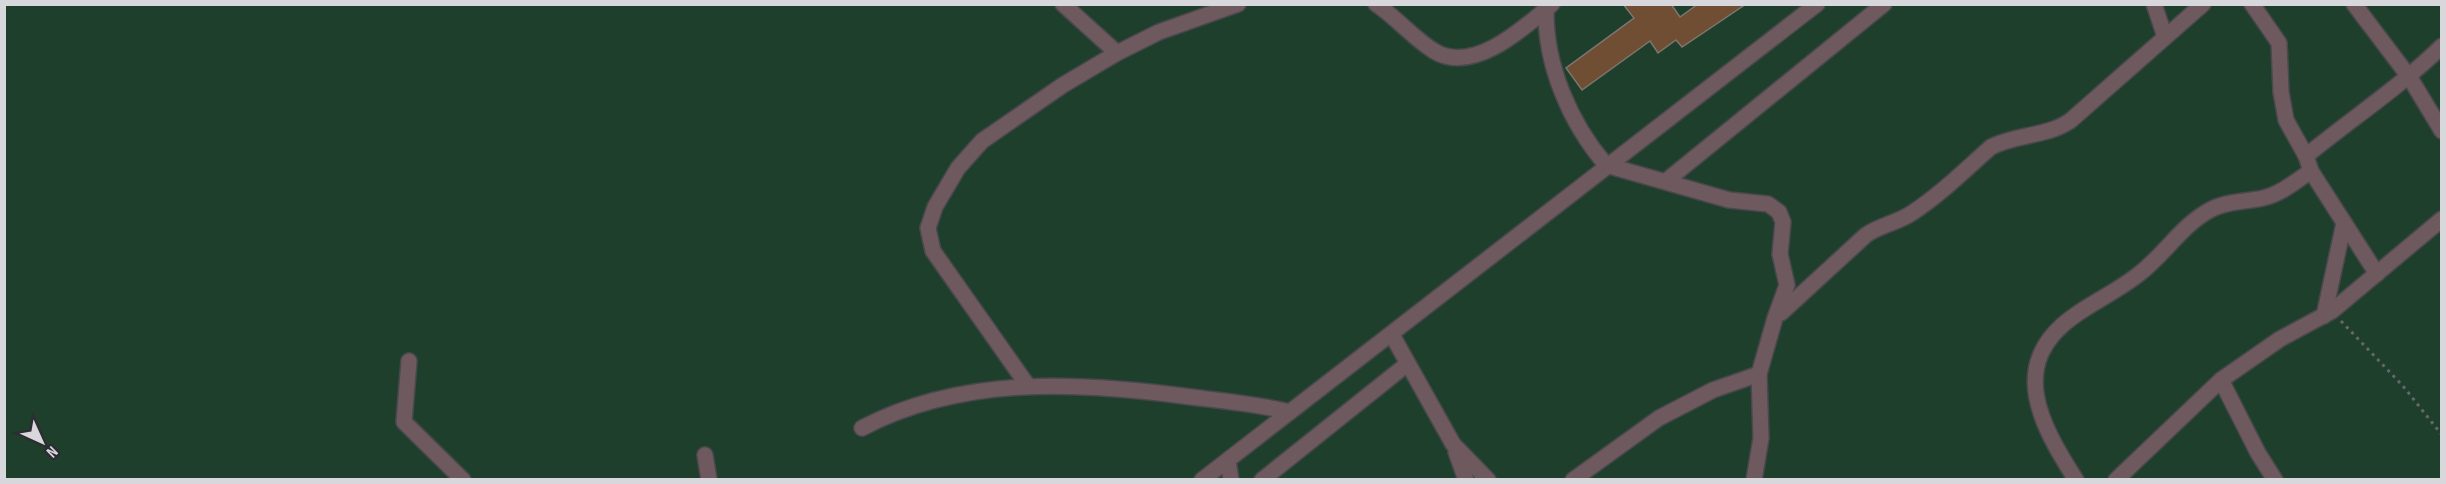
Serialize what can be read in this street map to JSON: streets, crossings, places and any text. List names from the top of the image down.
{
  "north": "bottom right"
}
